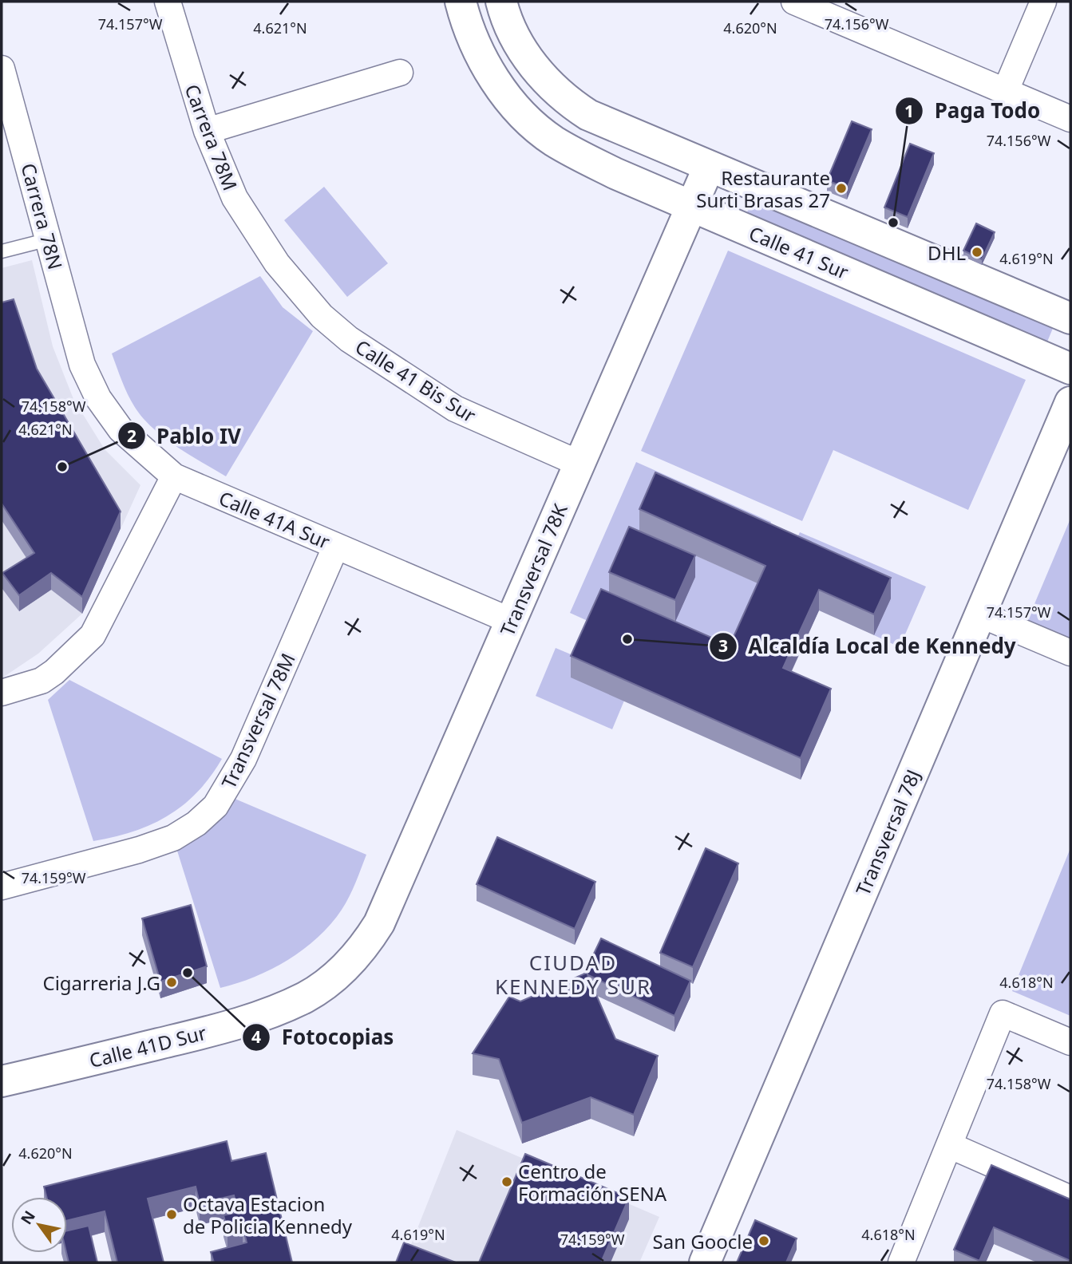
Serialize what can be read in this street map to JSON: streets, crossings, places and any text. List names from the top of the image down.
{
  "streets": {
    "street": [
      "Carrera 78M",
      "Carrera 78N",
      "Calle 41 Sur",
      "Calle 41 Bis Sur",
      "Calle 41A Sur",
      "Transversal 78K",
      "Transversal 78M",
      "Transversal 78J",
      "Calle 41D Sur"
    ]
  },
  "crossings": [
    ["Carrera 78M", "Calle 41 Bis Sur"],
    ["Carrera 78N", "Calle 41A Sur"],
    ["Calle 41 Sur", "Transversal 78K"],
    ["Calle 41 Bis Sur", "Transversal 78K"],
    ["Calle 41A Sur", "Transversal 78K"],
    ["Calle 41A Sur", "Transversal 78M"],
    ["Transversal 78K", "Calle 41D Sur"]
  ],
  "districts": ["CIUDAD KENNEDY SUR"],
  "places": [
    "Restaurante Surti Brasas 27",
    "Paga Todo",
    "DHL",
    "Pablo IV",
    "Alcaldía Local de Kennedy",
    "Fotocopias",
    "Cigarreria J.G",
    "Centro de Formación SENA",
    "Octava Estacion de Policia Kennedy",
    "San Goocle"
  ],
  "north": "top left",
  "coordinates": [
    "74.157°W",
    "74.156°W",
    "4.621°N",
    "4.620°N",
    "4.619°N",
    "74.158°W",
    "74.159°W",
    "4.618°N"
  ]
}
